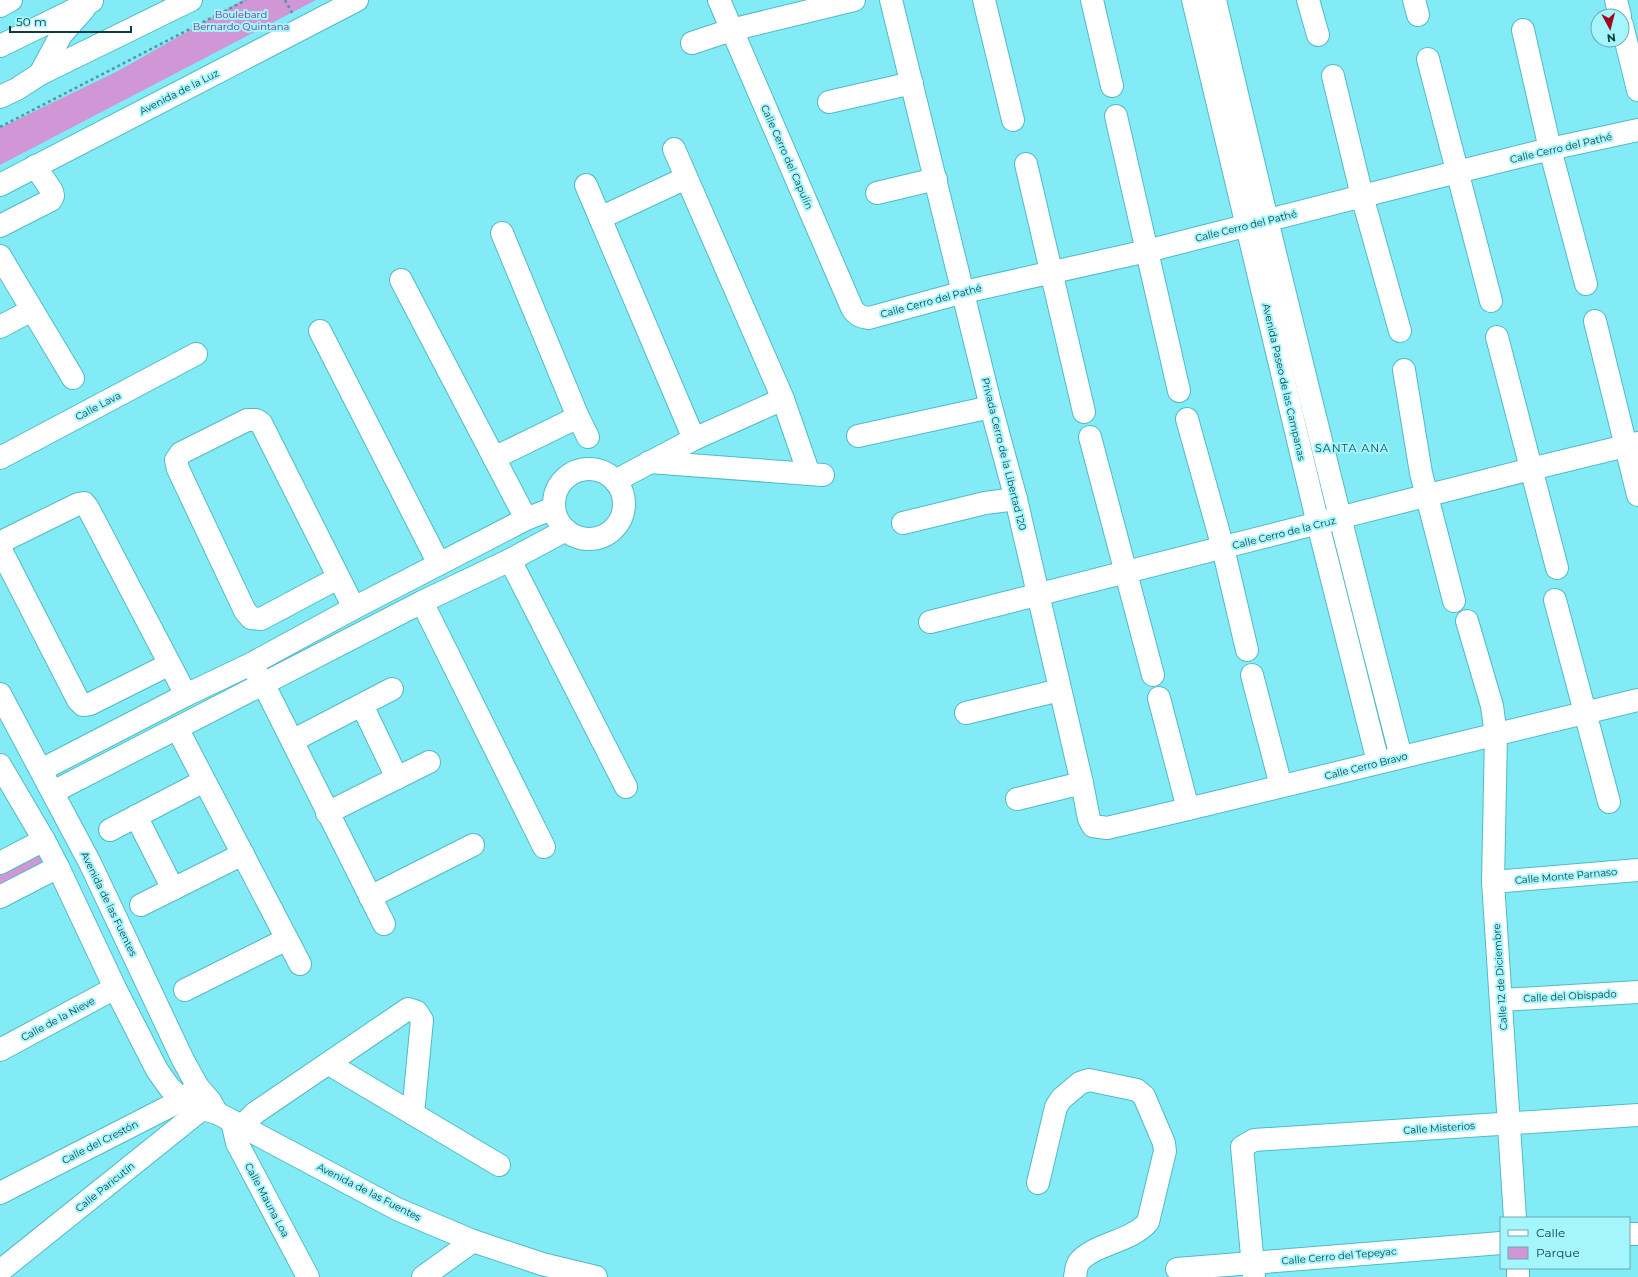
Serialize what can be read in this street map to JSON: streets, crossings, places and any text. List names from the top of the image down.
{
  "streets": {
    "street": [
      "Avenida de la Luz",
      "Calle Cerro del Pathé",
      "Calle Cerro del Capulín",
      "Avenida Paseo de las Campanas",
      "Calle Lava",
      "Privada Cerro de la Libertad 120",
      "Calle Cerro de la Cruz",
      "Calle Cerro Bravo",
      "Calle Monte Parnaso",
      "Avenida de las Fuentes",
      "Calle 12 de Diciembre",
      "Calle del Obispado",
      "Calle de la Nieve",
      "Calle Misterios",
      "Calle del Crestón",
      "Calle Paricutín",
      "Calle Mauna Loa",
      "Calle Cerro del Tepeyac"
    ]
  },
  "crossings": [
    ["Calle Cerro del Pathé", "Calle Cerro del Capulín"],
    ["Calle Cerro del Pathé", "Avenida Paseo de las Campanas"],
    ["Calle Cerro del Pathé", "Privada Cerro de la Libertad 120"],
    ["Avenida Paseo de las Campanas", "Calle Cerro de la Cruz"],
    ["Avenida Paseo de las Campanas", "Calle Cerro Bravo"],
    ["Privada Cerro de la Libertad 120", "Calle Cerro de la Cruz"],
    ["Privada Cerro de la Libertad 120", "Calle Cerro Bravo"],
    ["Calle Cerro Bravo", "Calle 12 de Diciembre"],
    ["Calle Monte Parnaso", "Calle 12 de Diciembre"],
    ["Avenida de las Fuentes", "Calle de la Nieve"],
    ["Avenida de las Fuentes", "Calle del Crestón"],
    ["Avenida de las Fuentes", "Calle Paricutín"],
    ["Avenida de las Fuentes", "Calle Mauna Loa"],
    ["Calle 12 de Diciembre", "Calle del Obispado"],
    ["Calle 12 de Diciembre", "Calle Misterios"],
    ["Calle Misterios", "Calle Cerro del Tepeyac"],
    ["Calle del Crestón", "Calle Paricutín"],
    ["Calle del Crestón", "Calle Mauna Loa"],
    ["Calle Paricutín", "Calle Mauna Loa"]
  ],
  "districts": ["SANTA ANA"],
  "parks": ["Boulebard Bernardo Quintana"],
  "legend": ["Calle", "Parque"],
  "scale_bar": "50 m",
  "north": "bottom"
}
